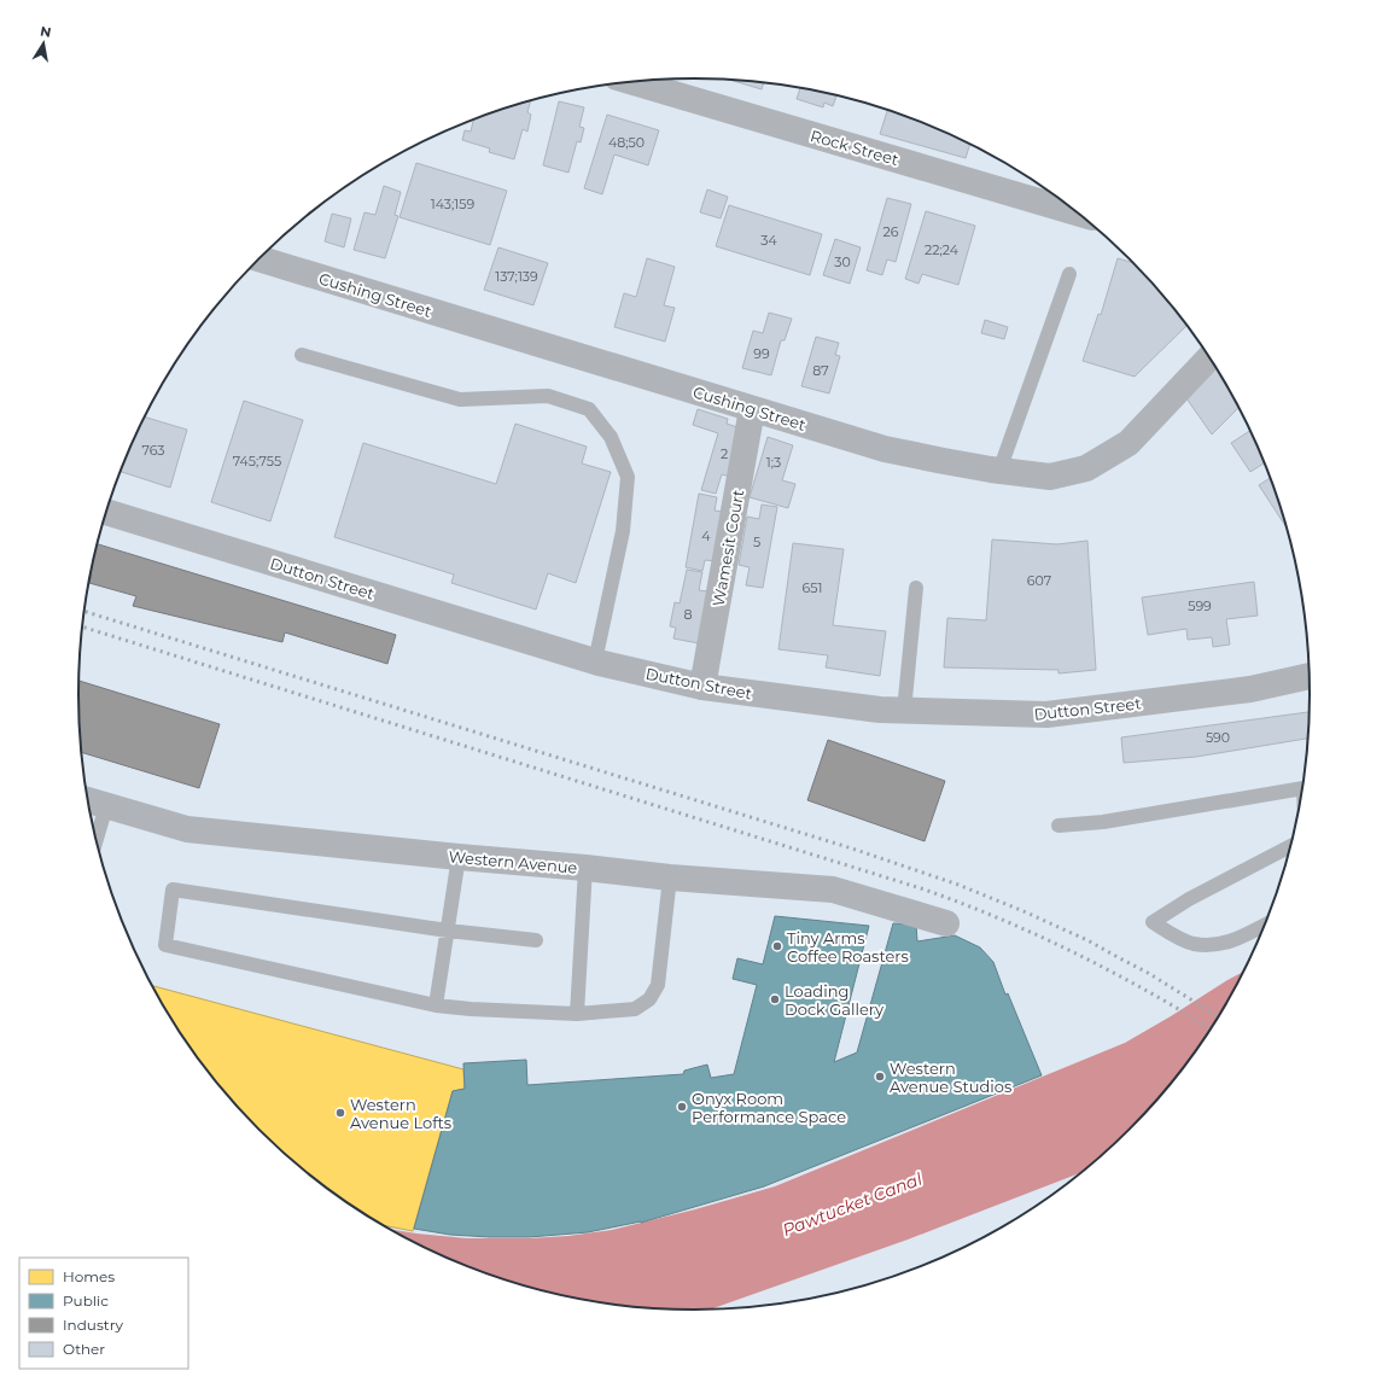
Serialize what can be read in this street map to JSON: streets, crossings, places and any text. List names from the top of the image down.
{
  "streets": {
    "street": [
      "Rock Street",
      "Cushing Street",
      "Wamesit Court",
      "Dutton Street",
      "Western Avenue"
    ]
  },
  "crossings": [
    ["Cushing Street", "Wamesit Court"],
    ["Wamesit Court", "Dutton Street"]
  ],
  "water": ["Pawtucket Canal"],
  "places": [
    "Tiny Arms Coffee Roasters",
    "Loading Dock Gallery",
    "Western Avenue Studios",
    "Onyx Room Performance Space",
    "Western Avenue Lofts"
  ],
  "house_numbers": [
    "48;50",
    "143;159",
    "26",
    "34",
    "22;24",
    "30",
    "137;139",
    "99",
    "87",
    "763",
    "2",
    "745;755",
    "1;3",
    "4",
    "5",
    "607",
    "651",
    "599",
    "8",
    "590"
  ],
  "legend": [
    "Homes",
    "Public",
    "Industry",
    "Other"
  ],
  "north": "top"
}
